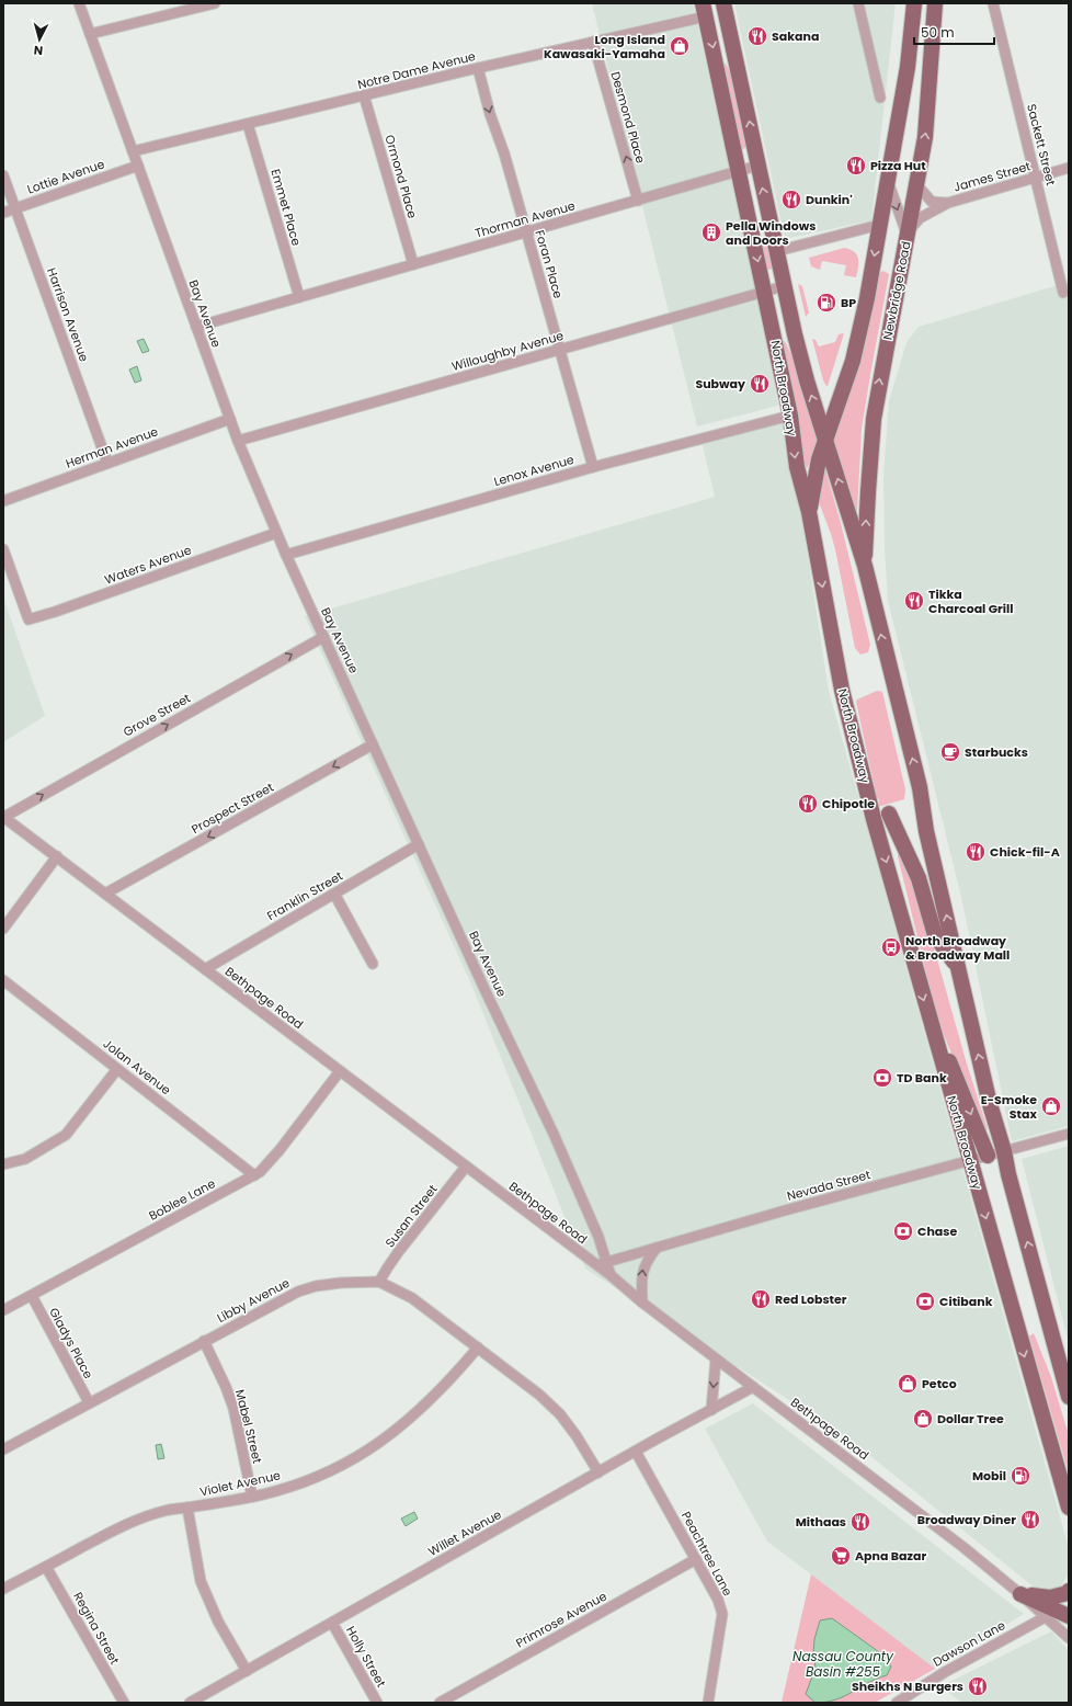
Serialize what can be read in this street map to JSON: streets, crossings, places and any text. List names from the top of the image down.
{
  "streets": {
    "main road": ["Newbridge Road", "North Broadway"],
    "street": [
      "Notre Dame Avenue",
      "Desmond Place",
      "Sackett Street",
      "Lottie Avenue",
      "Ormond Place",
      "James Street",
      "Emmet Place",
      "Thorman Avenue",
      "Foran Place",
      "Bay Avenue",
      "Harrison Avenue",
      "Willoughby Avenue",
      "Herman Avenue",
      "Lenox Avenue",
      "Waters Avenue",
      "Grove Street",
      "Prospect Street",
      "Franklin Street",
      "Bethpage Road",
      "Jolan Avenue",
      "Nevada Street",
      "Boblee Lane",
      "Susan Street",
      "Libby Avenue",
      "Gladys Place",
      "Mabel Street",
      "Violet Avenue",
      "Willet Avenue",
      "Peachtree Lane",
      "Primrose Avenue",
      "Regina Street",
      "Dawson Lane",
      "Holly Street"
    ]
  },
  "crossings": [
    ["Notre Dame Avenue", "Desmond Place"],
    ["Notre Dame Avenue", "Ormond Place"],
    ["Notre Dame Avenue", "Emmet Place"],
    ["Notre Dame Avenue", "Foran Place"],
    ["Notre Dame Avenue", "Bay Avenue"],
    ["Notre Dame Avenue", "North Broadway"],
    ["Desmond Place", "Thorman Avenue"],
    ["Sackett Street", "James Street"],
    ["Lottie Avenue", "Bay Avenue"],
    ["Lottie Avenue", "Harrison Avenue"],
    ["Ormond Place", "Thorman Avenue"],
    ["James Street", "Newbridge Road"],
    ["Emmet Place", "Thorman Avenue"],
    ["Thorman Avenue", "Foran Place"],
    ["Thorman Avenue", "Bay Avenue"],
    ["Thorman Avenue", "North Broadway"],
    ["Foran Place", "Willoughby Avenue"],
    ["Foran Place", "Lenox Avenue"],
    ["Newbridge Road", "North Broadway"],
    ["Bay Avenue", "Willoughby Avenue"],
    ["Bay Avenue", "Herman Avenue"],
    ["Bay Avenue", "Lenox Avenue"],
    ["Bay Avenue", "Waters Avenue"],
    ["Bay Avenue", "Grove Street"],
    ["Bay Avenue", "Prospect Street"],
    ["Bay Avenue", "Franklin Street"],
    ["Bay Avenue", "Bethpage Road"],
    ["Bay Avenue", "Nevada Street"],
    ["Harrison Avenue", "Herman Avenue"],
    ["Willoughby Avenue", "North Broadway"],
    ["North Broadway", "Lenox Avenue"],
    ["North Broadway", "Nevada Street"],
    ["Grove Street", "Bethpage Road"],
    ["Prospect Street", "Bethpage Road"],
    ["Franklin Street", "Bethpage Road"],
    ["Bethpage Road", "Nevada Street"],
    ["Bethpage Road", "Boblee Lane"],
    ["Bethpage Road", "Susan Street"],
    ["Bethpage Road", "Willet Avenue"],
    ["Jolan Avenue", "Boblee Lane"],
    ["Boblee Lane", "Gladys Place"],
    ["Susan Street", "Libby Avenue"],
    ["Libby Avenue", "Gladys Place"],
    ["Libby Avenue", "Mabel Street"],
    ["Libby Avenue", "Violet Avenue"],
    ["Libby Avenue", "Willet Avenue"],
    ["Mabel Street", "Violet Avenue"],
    ["Violet Avenue", "Regina Street"],
    ["Willet Avenue", "Peachtree Lane"],
    ["Willet Avenue", "Holly Street"],
    ["Peachtree Lane", "Primrose Avenue"]
  ],
  "one_way": [
    "Desmond Place",
    "Foran Place",
    "Grove Street",
    "Prospect Street"
  ],
  "water": ["Nassau County Basin #255"],
  "places": {
    "restaurant": [
      "Sakana",
      "Pizza Hut",
      "Dunkin'",
      "Subway",
      "Tikka Charcoal Grill",
      "Chipotle",
      "Chick-fil-A",
      "Red Lobster",
      "Broadway Diner",
      "Mithaas",
      "Sheikhs N Burgers"
    ],
    "shop": [
      "Long Island Kawasaki-Yamaha",
      "E-Smoke Stax",
      "Petco",
      "Dollar Tree"
    ],
    "building": ["Pella Windows and Doors"],
    "fuel station": ["BP", "Mobil"],
    "cafe": ["Starbucks"],
    "bus stop": ["North Broadway & Broadway Mall"],
    "bank": ["TD Bank", "Chase", "Citibank"],
    "supermarket": ["Apna Bazar"]
  },
  "scale_bar": "50 m",
  "north": "bottom"
}
